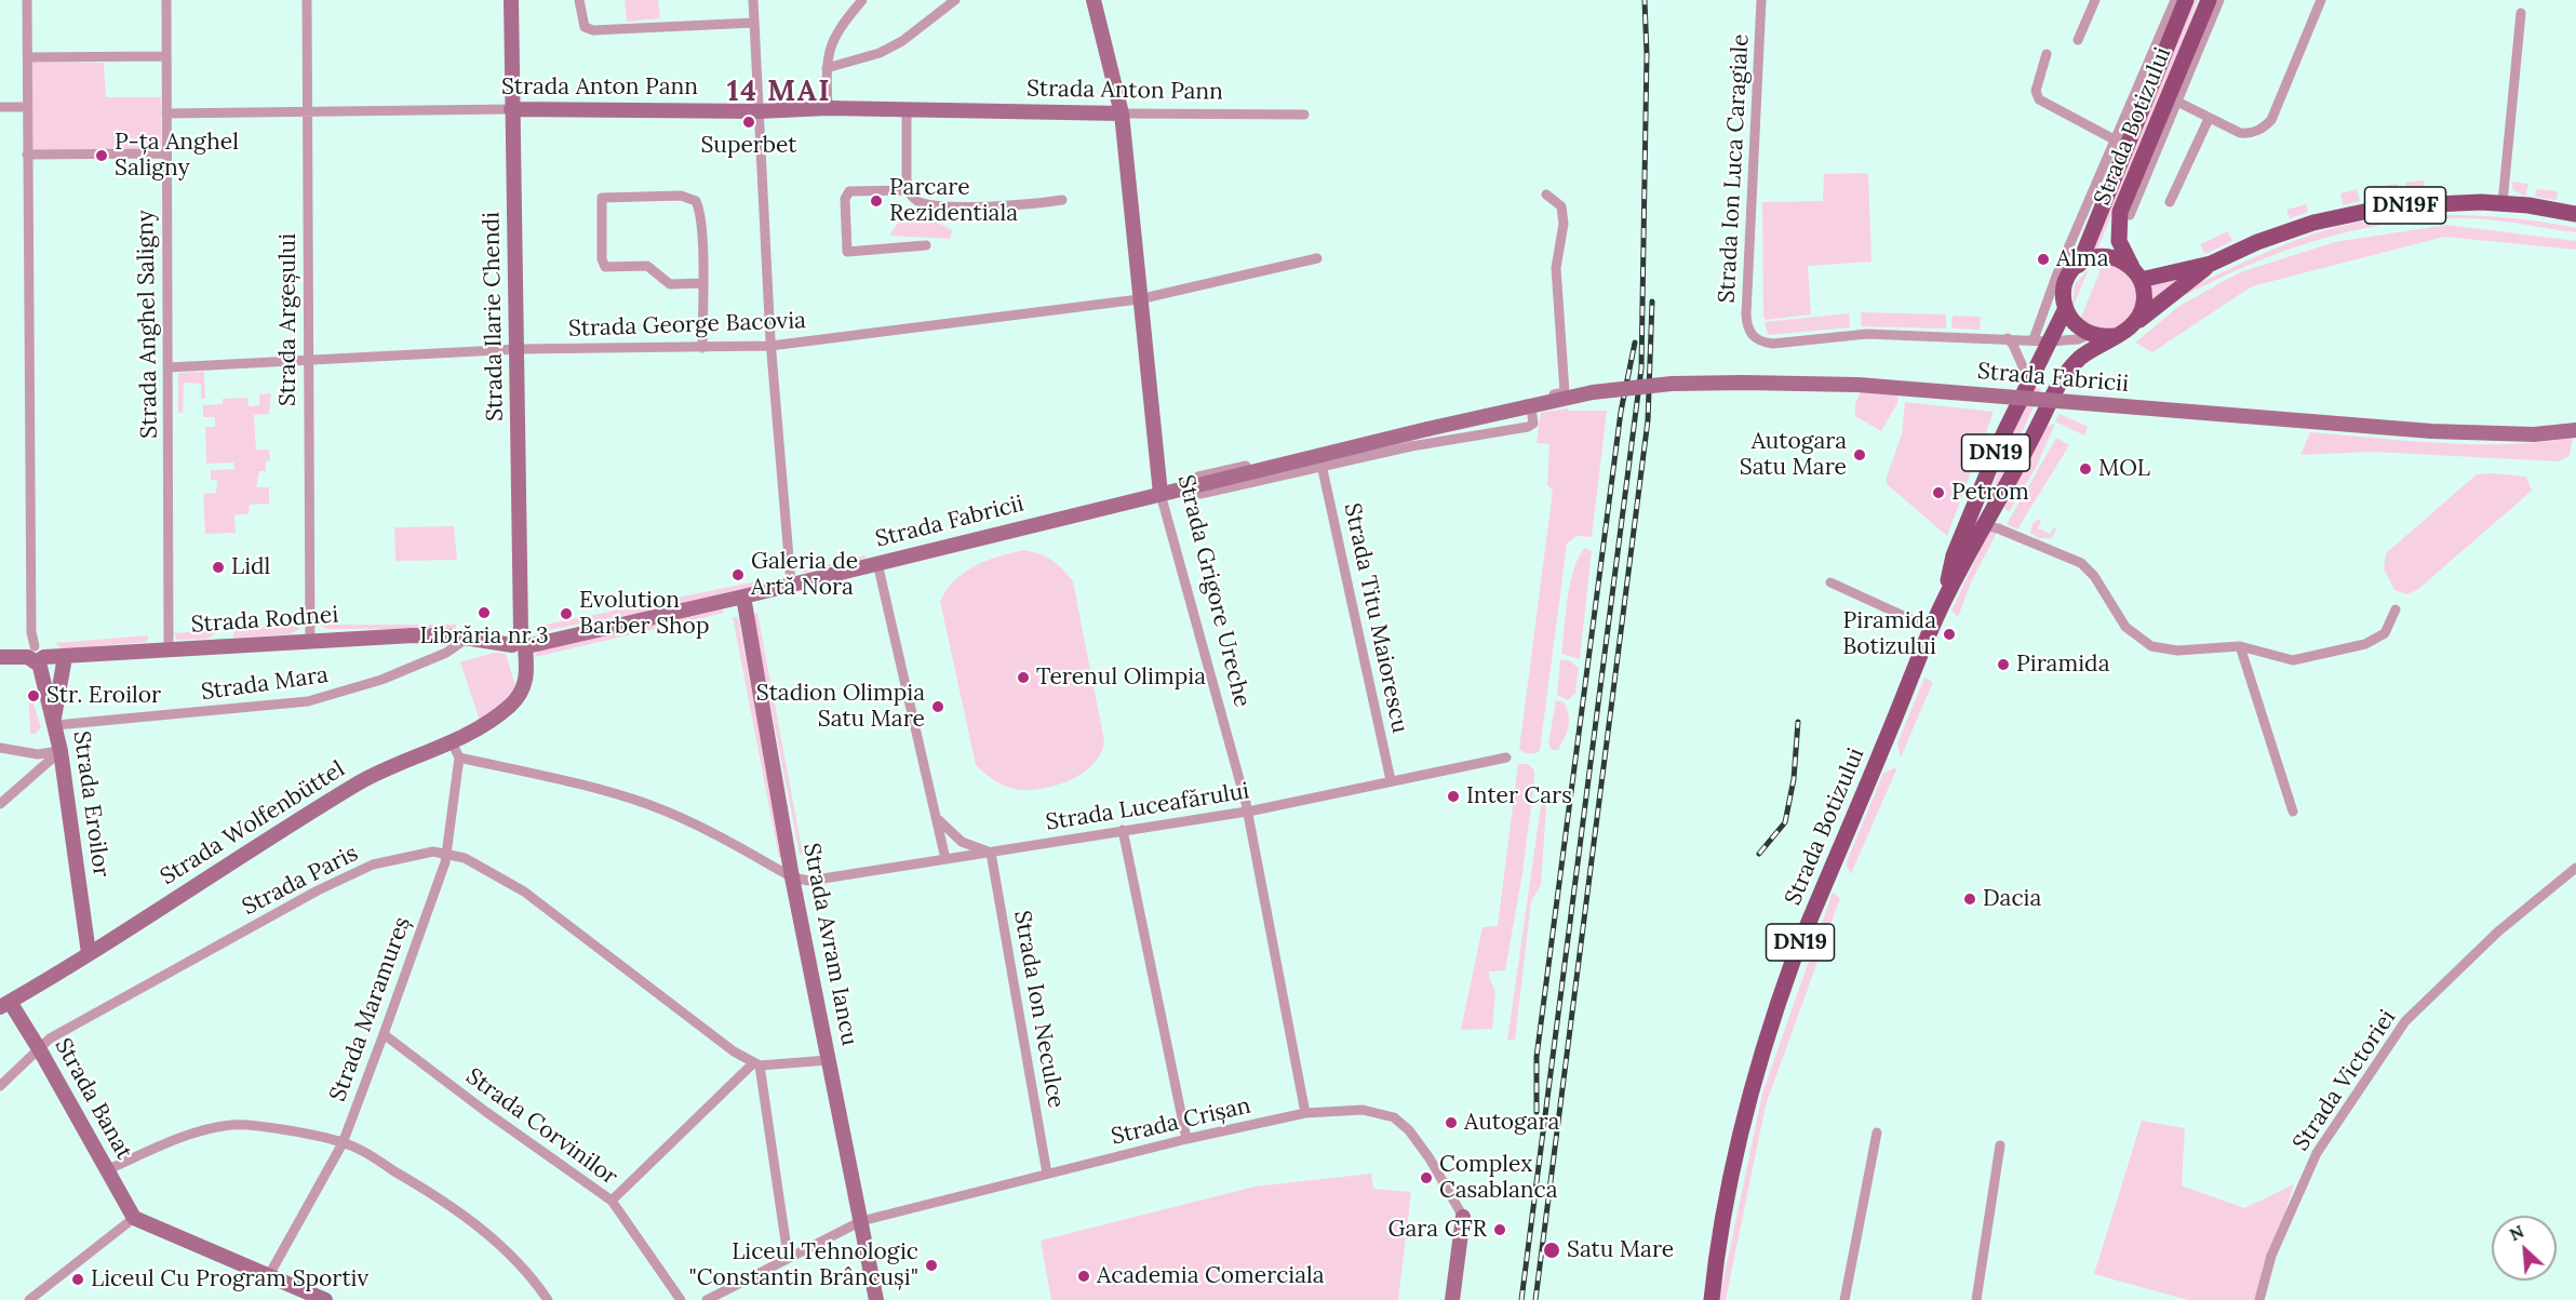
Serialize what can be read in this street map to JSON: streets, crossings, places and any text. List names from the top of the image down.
{
  "streets": {
    "main road": [
      "Strada Anton Pann",
      "Strada Botizului",
      "DN19F",
      "Strada Ilarie Chendi",
      "Strada Fabricii",
      "DN19",
      "Strada Grigore Ureche",
      "Strada Rodnei",
      "Strada Eroilor",
      "Strada Wolfenbüttel",
      "Strada Avram Iancu",
      "Strada Banat"
    ],
    "street": [
      "Strada Ion Luca Caragiale",
      "Strada Argeșului",
      "Strada Anghel Saligny",
      "Strada George Bacovia",
      "Strada Titu Maiorescu",
      "Strada Mara",
      "Strada Luceafărului",
      "Strada Paris",
      "Strada Maramureș",
      "Strada Ion Neculce",
      "Strada Victoriei",
      "Strada Crișan",
      "Strada Corvinilor"
    ]
  },
  "crossings": [
    ["Strada Anton Pann", "Strada Ilarie Chendi"],
    ["Strada Anton Pann", "Strada Argeșului"],
    ["Strada Anton Pann", "Strada Anghel Saligny"],
    ["Strada Anton Pann", "Strada Grigore Ureche"],
    ["Strada Botizului", "DN19F"],
    ["Strada Botizului", "Strada Fabricii"],
    ["Strada Ion Luca Caragiale", "Strada Fabricii"],
    ["DN19F", "Strada Fabricii"],
    ["Strada Ilarie Chendi", "Strada George Bacovia"],
    ["Strada Ilarie Chendi", "Strada Fabricii"],
    ["Strada Ilarie Chendi", "Strada Rodnei"],
    ["Strada Ilarie Chendi", "Strada Wolfenbüttel"],
    ["Strada Argeșului", "Strada George Bacovia"],
    ["Strada Argeșului", "Strada Rodnei"],
    ["Strada Anghel Saligny", "Strada George Bacovia"],
    ["Strada Anghel Saligny", "Strada Rodnei"],
    ["Strada George Bacovia", "Strada Grigore Ureche"],
    ["Strada Fabricii", "Strada Grigore Ureche"],
    ["Strada Fabricii", "Strada Titu Maiorescu"],
    ["Strada Fabricii", "Strada Rodnei"],
    ["Strada Fabricii", "Strada Wolfenbüttel"],
    ["Strada Fabricii", "Strada Avram Iancu"],
    ["Strada Grigore Ureche", "Strada Luceafărului"],
    ["Strada Grigore Ureche", "Strada Crișan"],
    ["Strada Titu Maiorescu", "Strada Luceafărului"],
    ["Strada Rodnei", "Strada Mara"],
    ["Strada Rodnei", "Strada Eroilor"],
    ["Strada Rodnei", "Strada Wolfenbüttel"],
    ["Strada Mara", "Strada Eroilor"],
    ["Strada Eroilor", "Strada Wolfenbüttel"],
    ["Strada Luceafărului", "Strada Avram Iancu"],
    ["Strada Luceafărului", "Strada Ion Neculce"],
    ["Strada Wolfenbüttel", "Strada Banat"],
    ["Strada Paris", "Strada Maramureș"],
    ["Strada Paris", "Strada Banat"],
    ["Strada Avram Iancu", "Strada Crișan"],
    ["Strada Maramureș", "Strada Corvinilor"],
    ["Strada Ion Neculce", "Strada Crișan"]
  ],
  "districts": ["14 MAI"],
  "places": [
    "Superbet",
    "P-ța Anghel Saligny",
    "Parcare Rezidentiala",
    "Alma",
    "Autogara Satu Mare",
    "MOL",
    "Petrom",
    "Lidl",
    "Galeria de Artă Nora",
    "Librăria nr.3",
    "Evolution Barber Shop",
    "Piramida Botizului",
    "Piramida",
    "Terenul Olimpia",
    "Str. Eroilor",
    "Stadion Olimpia Satu Mare",
    "Inter Cars",
    "Dacia",
    "Autogara",
    "Complex Casablanca",
    "Gara CFR",
    "Satu Mare",
    "Liceul Tehnologic \"Constantin Brâncuși\"",
    "Academia Comerciala",
    "Liceul Cu Program Sportiv"
  ],
  "north": "top left"
}
